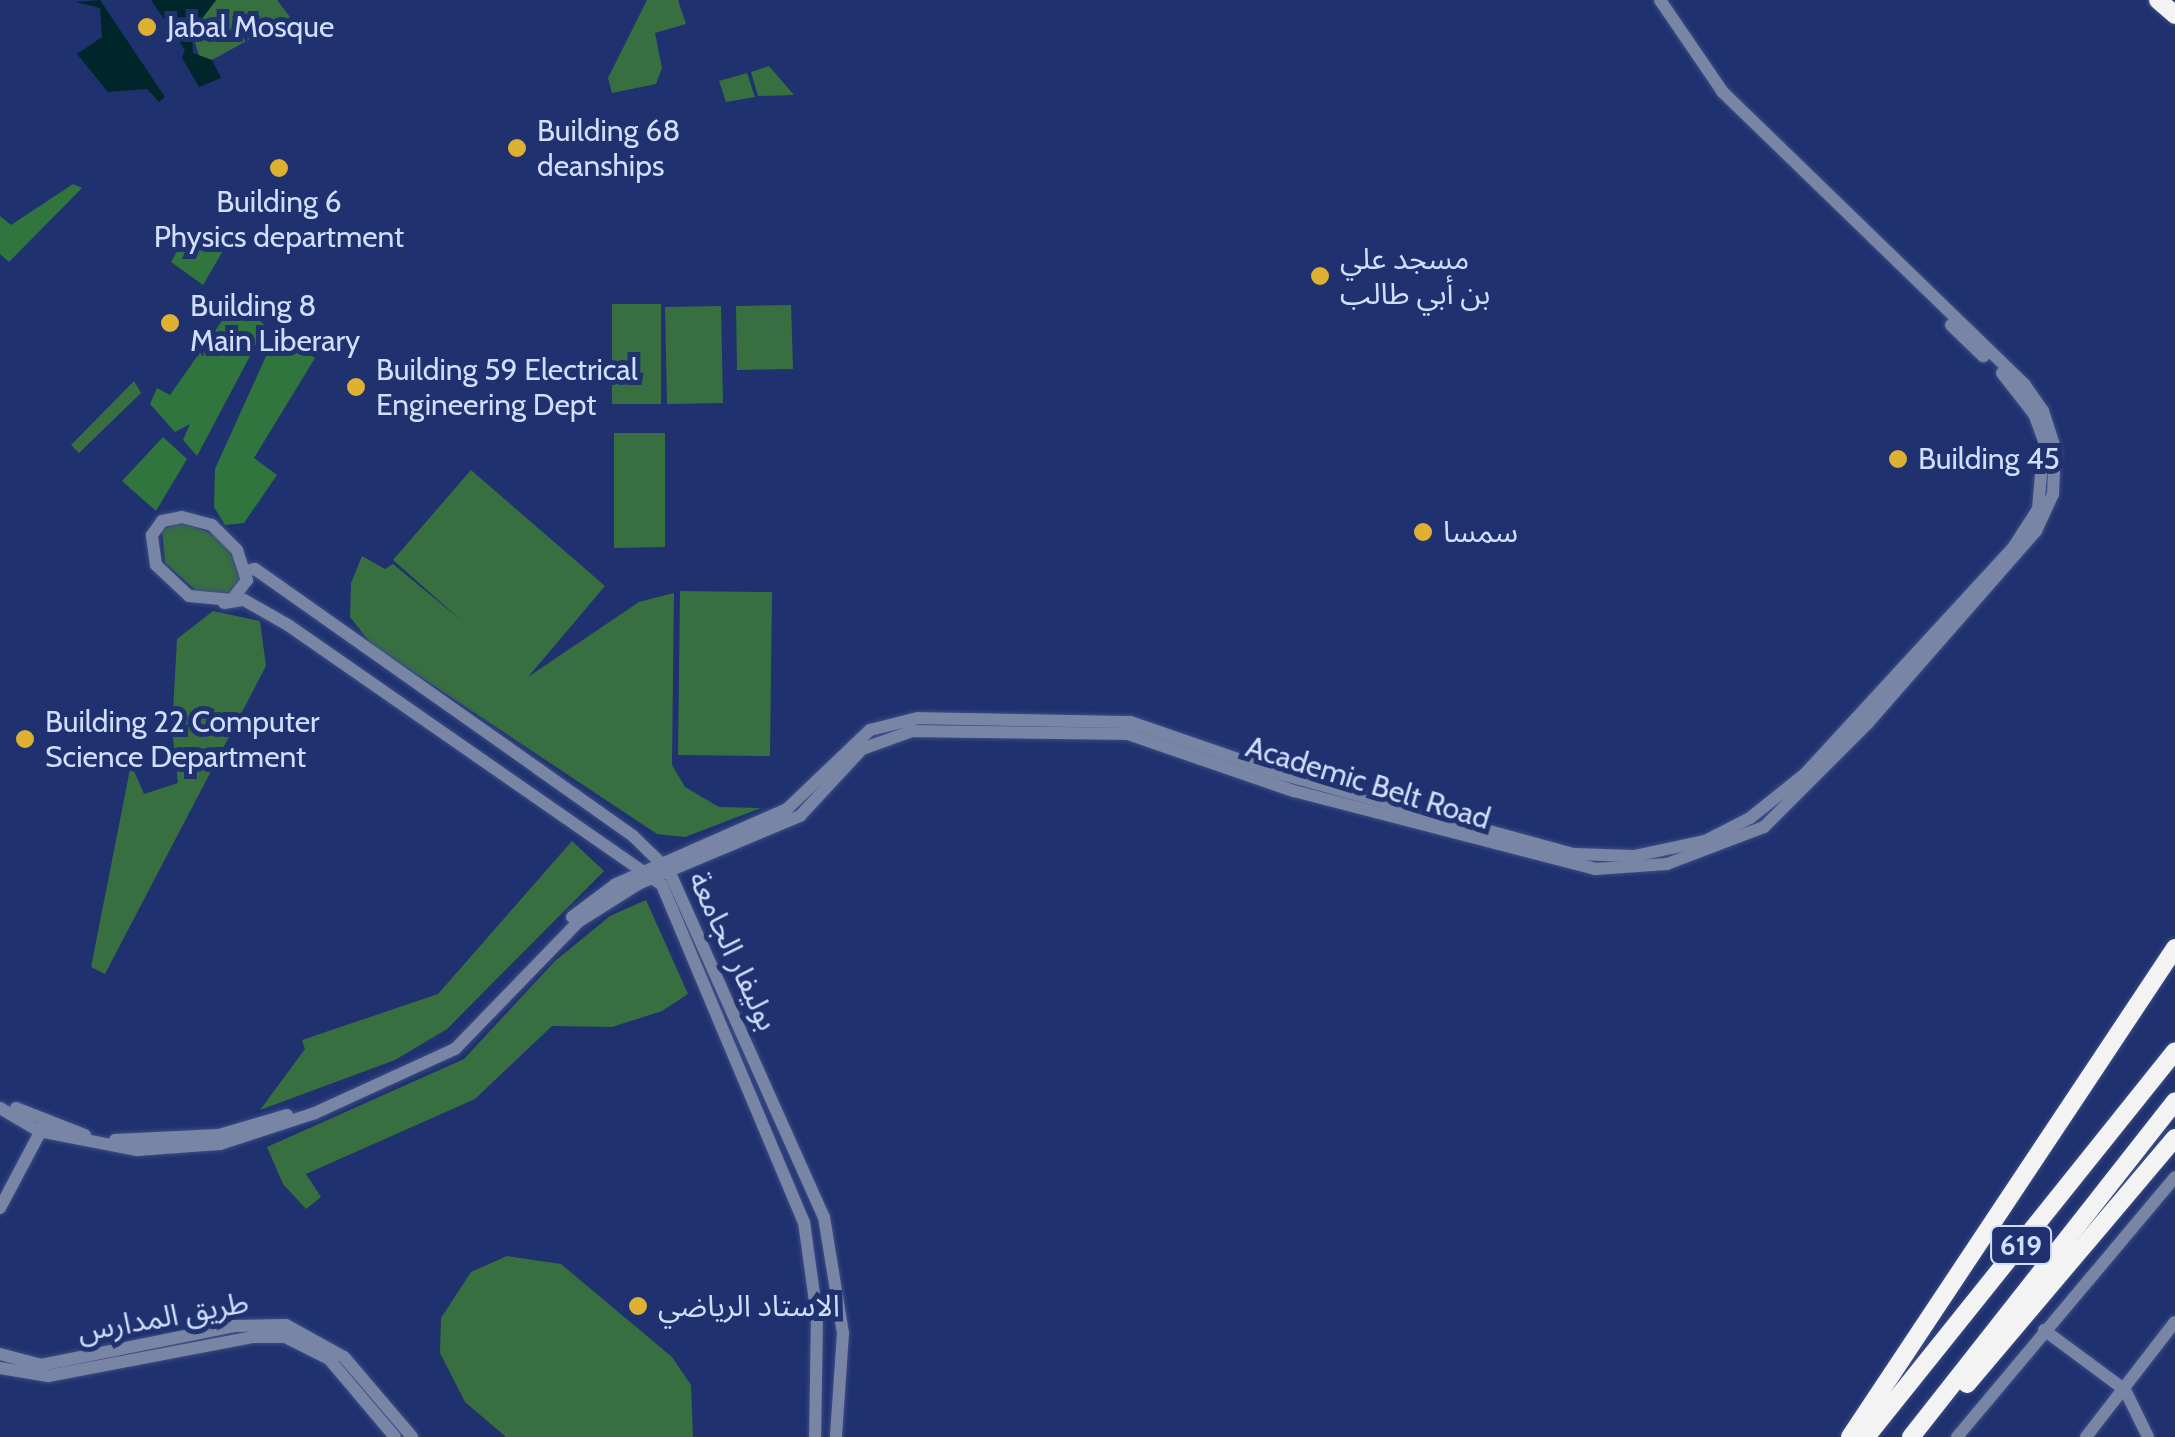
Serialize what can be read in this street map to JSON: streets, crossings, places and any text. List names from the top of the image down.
{
  "streets": {
    "highway": ["619"],
    "street": ["Academic Belt Road", "بوليفار الجامعة", "طريق المدارس"]
  },
  "crossings": [
    ["Academic Belt Road", "بوليفار الجامعة"]
  ],
  "places": [
    "Jabal Mosque",
    "Building 68 deanships",
    "Building 6 Physics department",
    "مسجد علي بن أبي طالب",
    "Building 8 Main Liberary",
    "Building 59 Electrical Engineering Dept",
    "Building 45",
    "سمسا",
    "Building 22 Computer Science Department",
    "الاستاد الرياضي"
  ]
}
